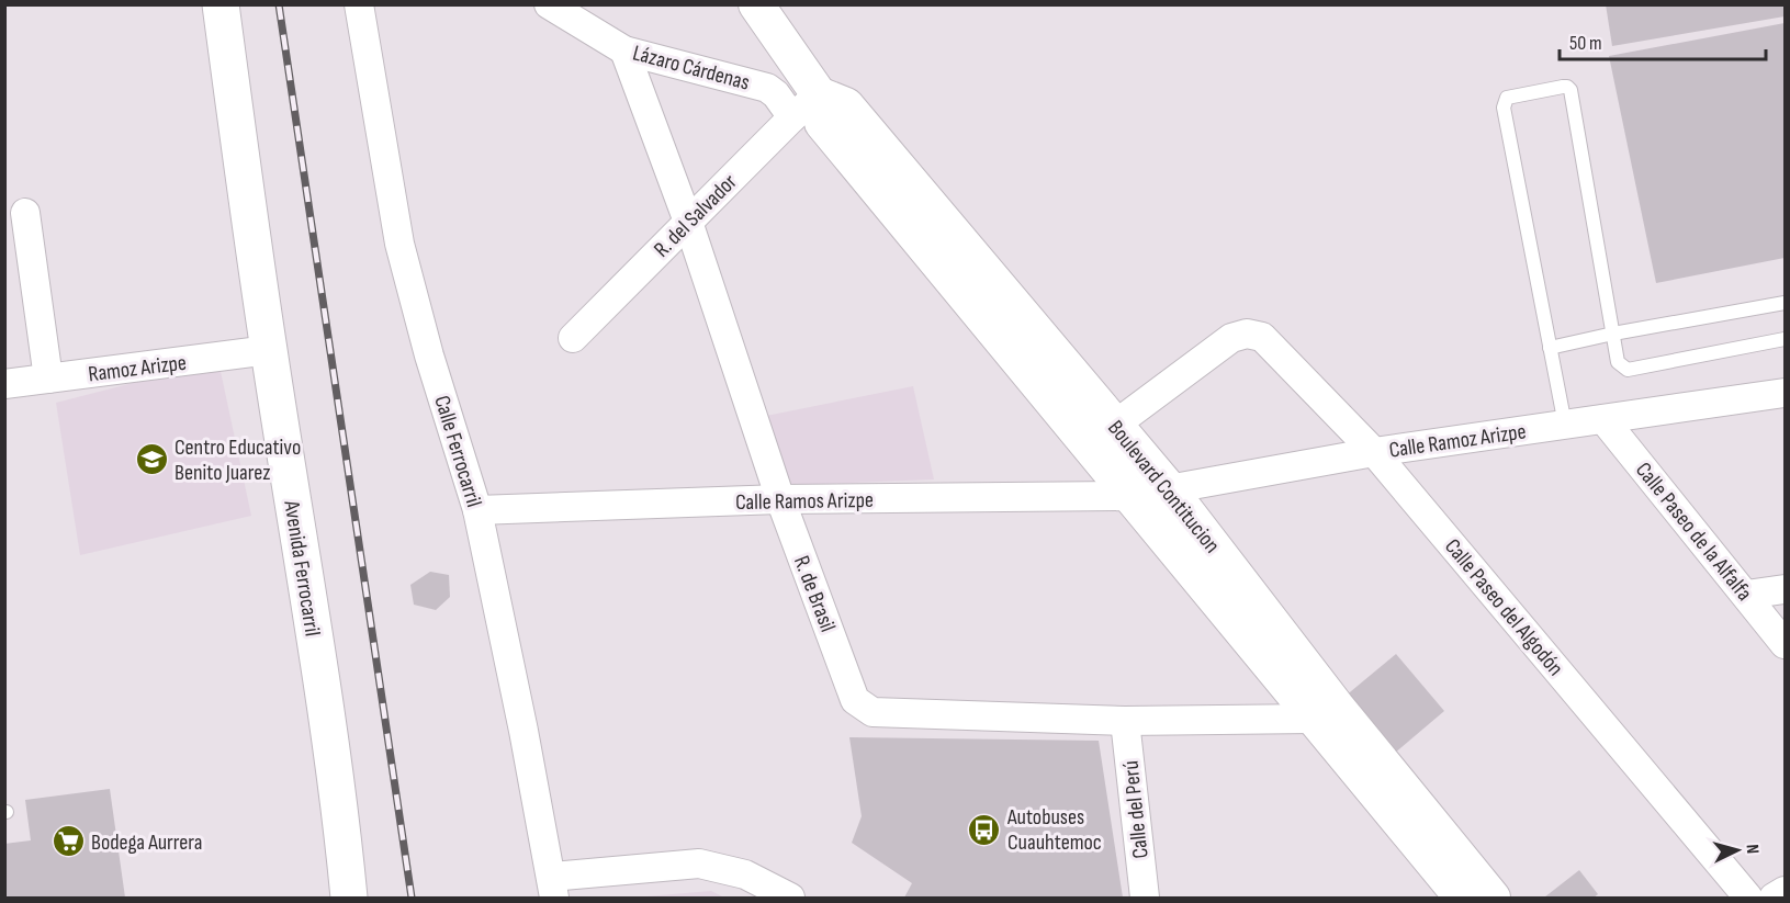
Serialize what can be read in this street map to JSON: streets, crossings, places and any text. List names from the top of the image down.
{
  "streets": {
    "main road": ["Avenida Ferrocarril"],
    "street": [
      "Lázaro Cárdenas",
      "R. del Salvador",
      "Ramoz Arizpe",
      "Calle Ramoz Arizpe",
      "Calle Ferrocarril",
      "Boulevard Contitucion",
      "Calle Ramos Arizpe",
      "Calle Paseo de la Alfalfa",
      "R. de Brasil",
      "Calle Paseo del Algodón",
      "Calle del Perú"
    ]
  },
  "crossings": [
    ["Lázaro Cárdenas", "R. del Salvador"],
    ["Lázaro Cárdenas", "R. de Brasil"],
    ["R. del Salvador", "Boulevard Contitucion"],
    ["R. del Salvador", "R. de Brasil"],
    ["Ramoz Arizpe", "Avenida Ferrocarril"],
    ["Calle Ramoz Arizpe", "Boulevard Contitucion"],
    ["Calle Ramoz Arizpe", "Calle Ramos Arizpe"],
    ["Calle Ramoz Arizpe", "Calle Paseo de la Alfalfa"],
    ["Calle Ramoz Arizpe", "Calle Paseo del Algodón"],
    ["Calle Ferrocarril", "Calle Ramos Arizpe"],
    ["Boulevard Contitucion", "Calle Ramos Arizpe"],
    ["Boulevard Contitucion", "R. de Brasil"],
    ["Boulevard Contitucion", "Calle Paseo del Algodón"],
    ["Calle Ramos Arizpe", "R. de Brasil"],
    ["R. de Brasil", "Calle del Perú"]
  ],
  "places": {
    "school or university": ["Centro Educativo Benito Juarez"],
    "bus stop": ["Autobuses Cuauhtemoc"],
    "supermarket": ["Bodega Aurrera"]
  },
  "scale_bar": "50 m",
  "north": "right"
}
